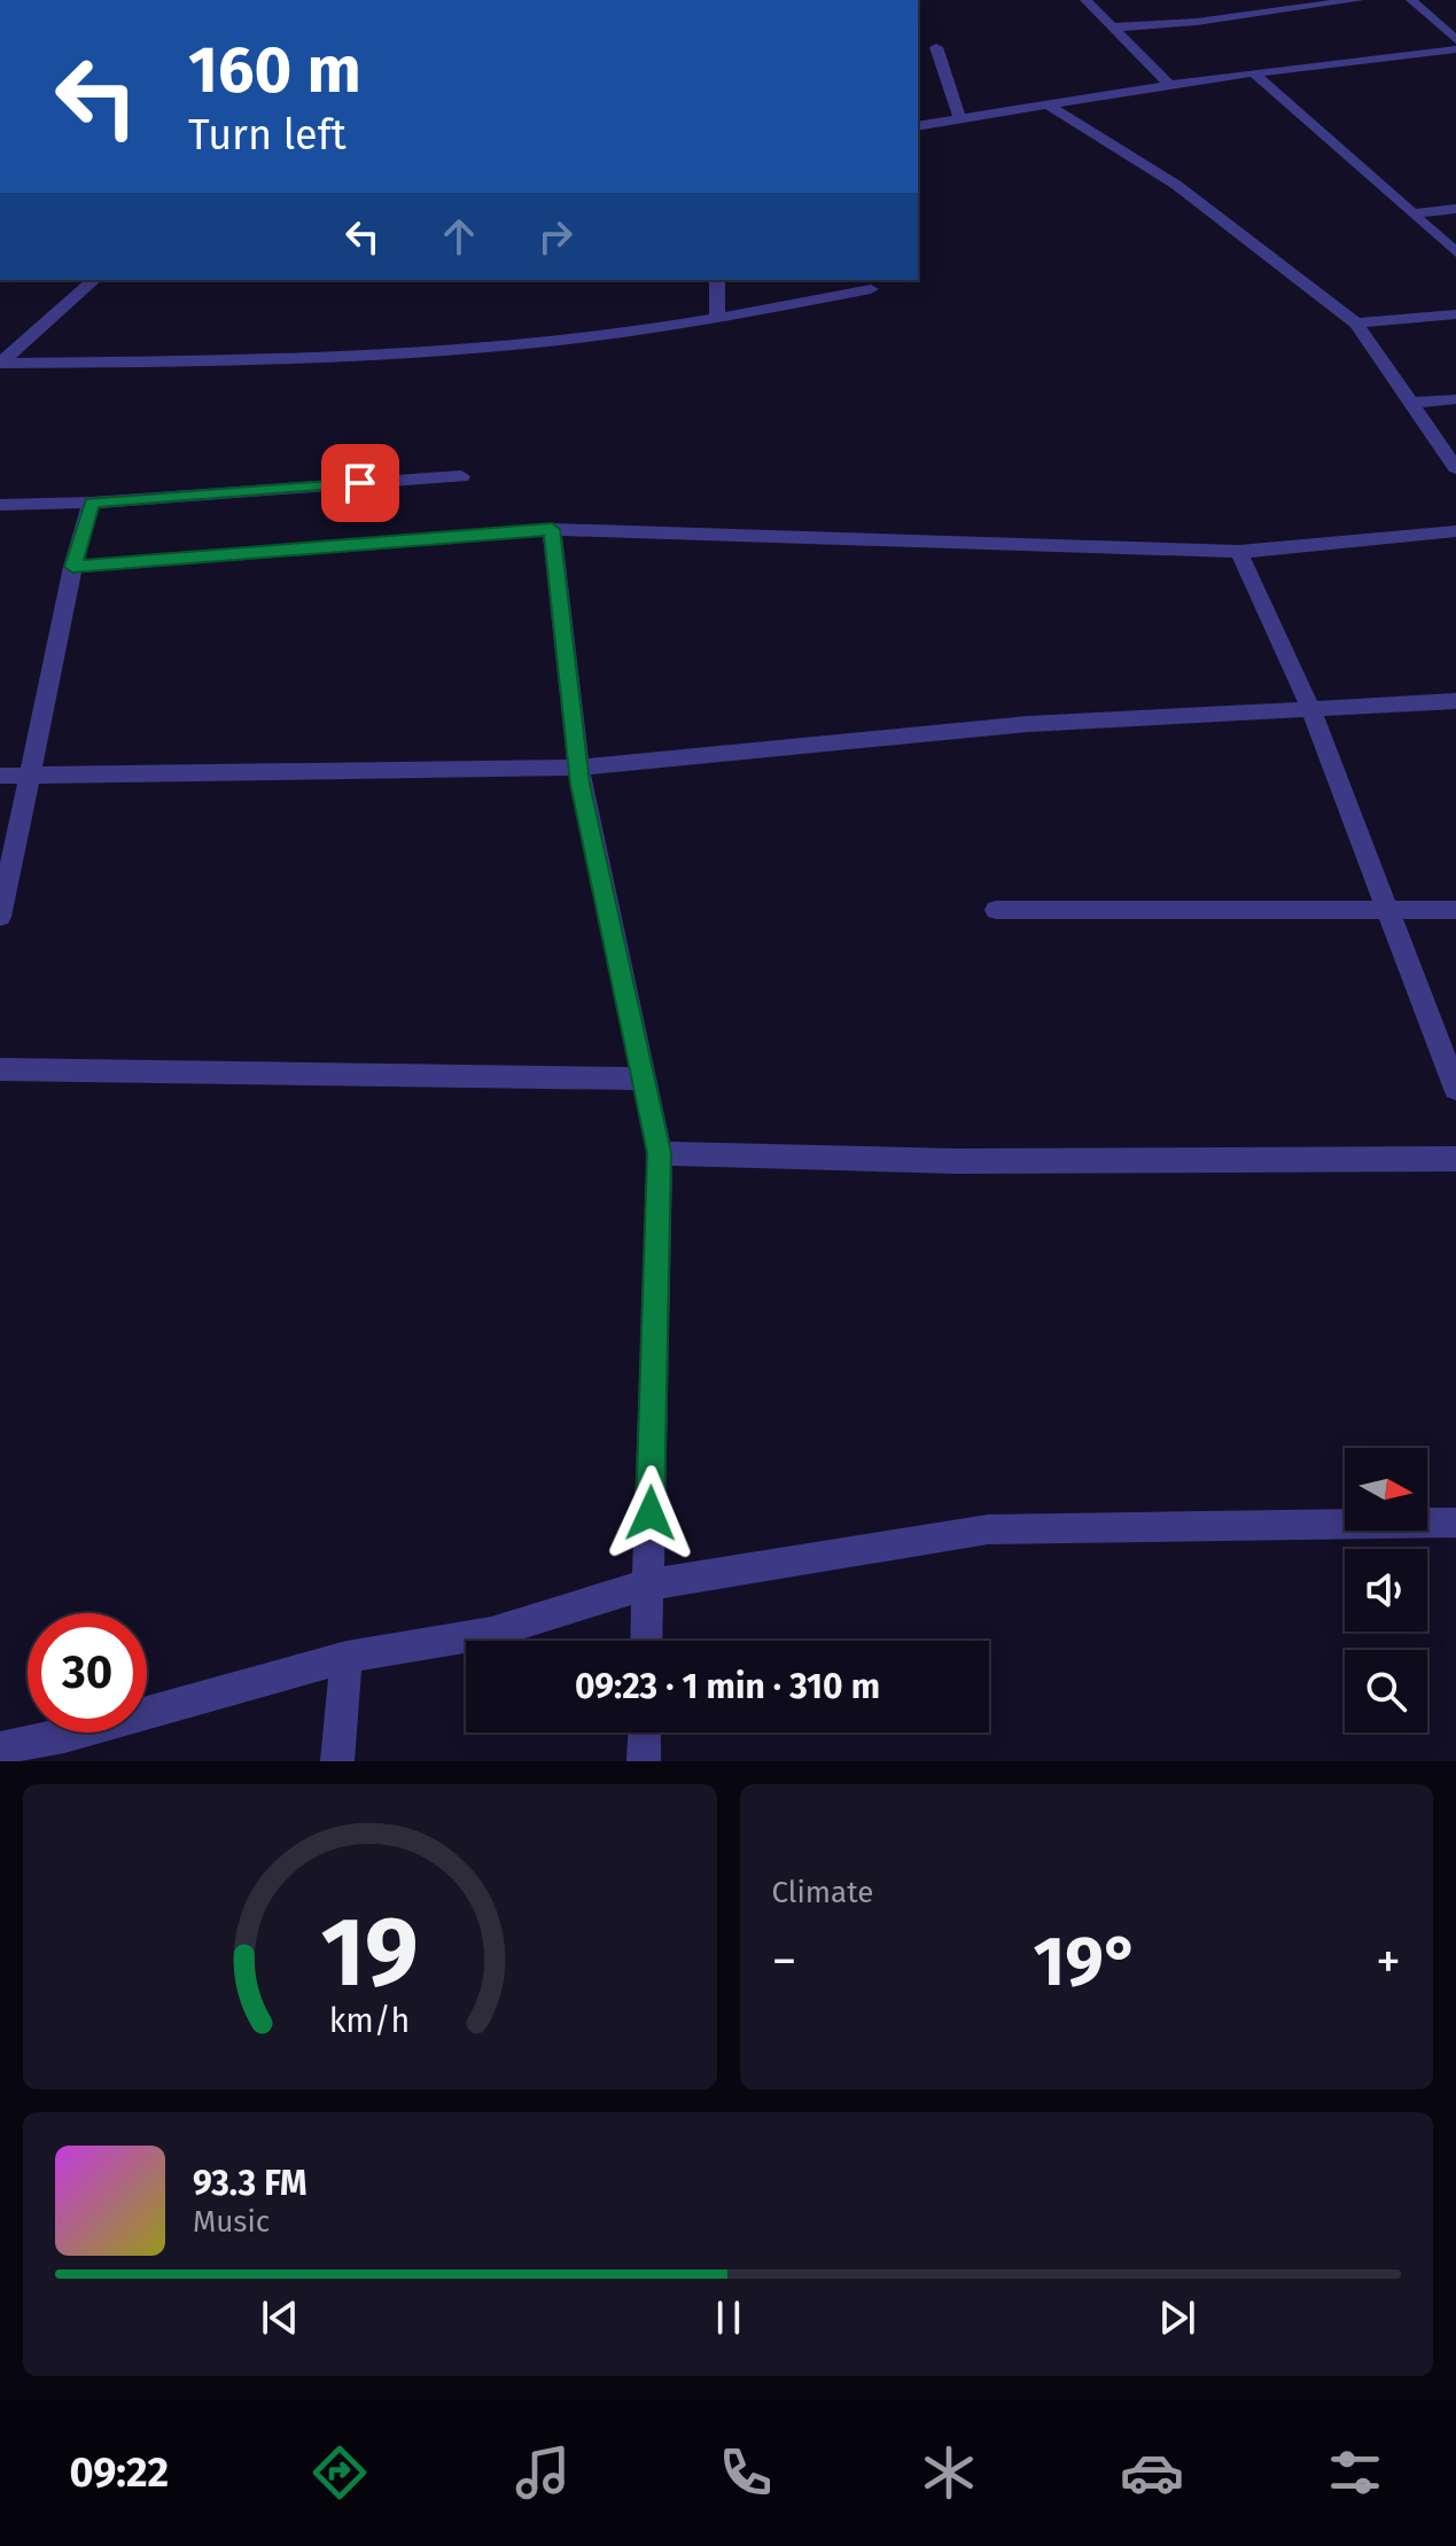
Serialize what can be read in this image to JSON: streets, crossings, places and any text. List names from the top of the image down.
{
  "north": "right",
  "page": {
    "turn": ["160 m", "Turn left"],
    "limit": "30",
    "trip": "09:23 · 1 min · 310 m",
    "tile": "Climate",
    "heat": ["−", "19°", "+"],
    "song": ["93.3 FM", "Music"],
    "tabs": "09:22",
    "gauge": ["19", "km/h"]
  }
}
